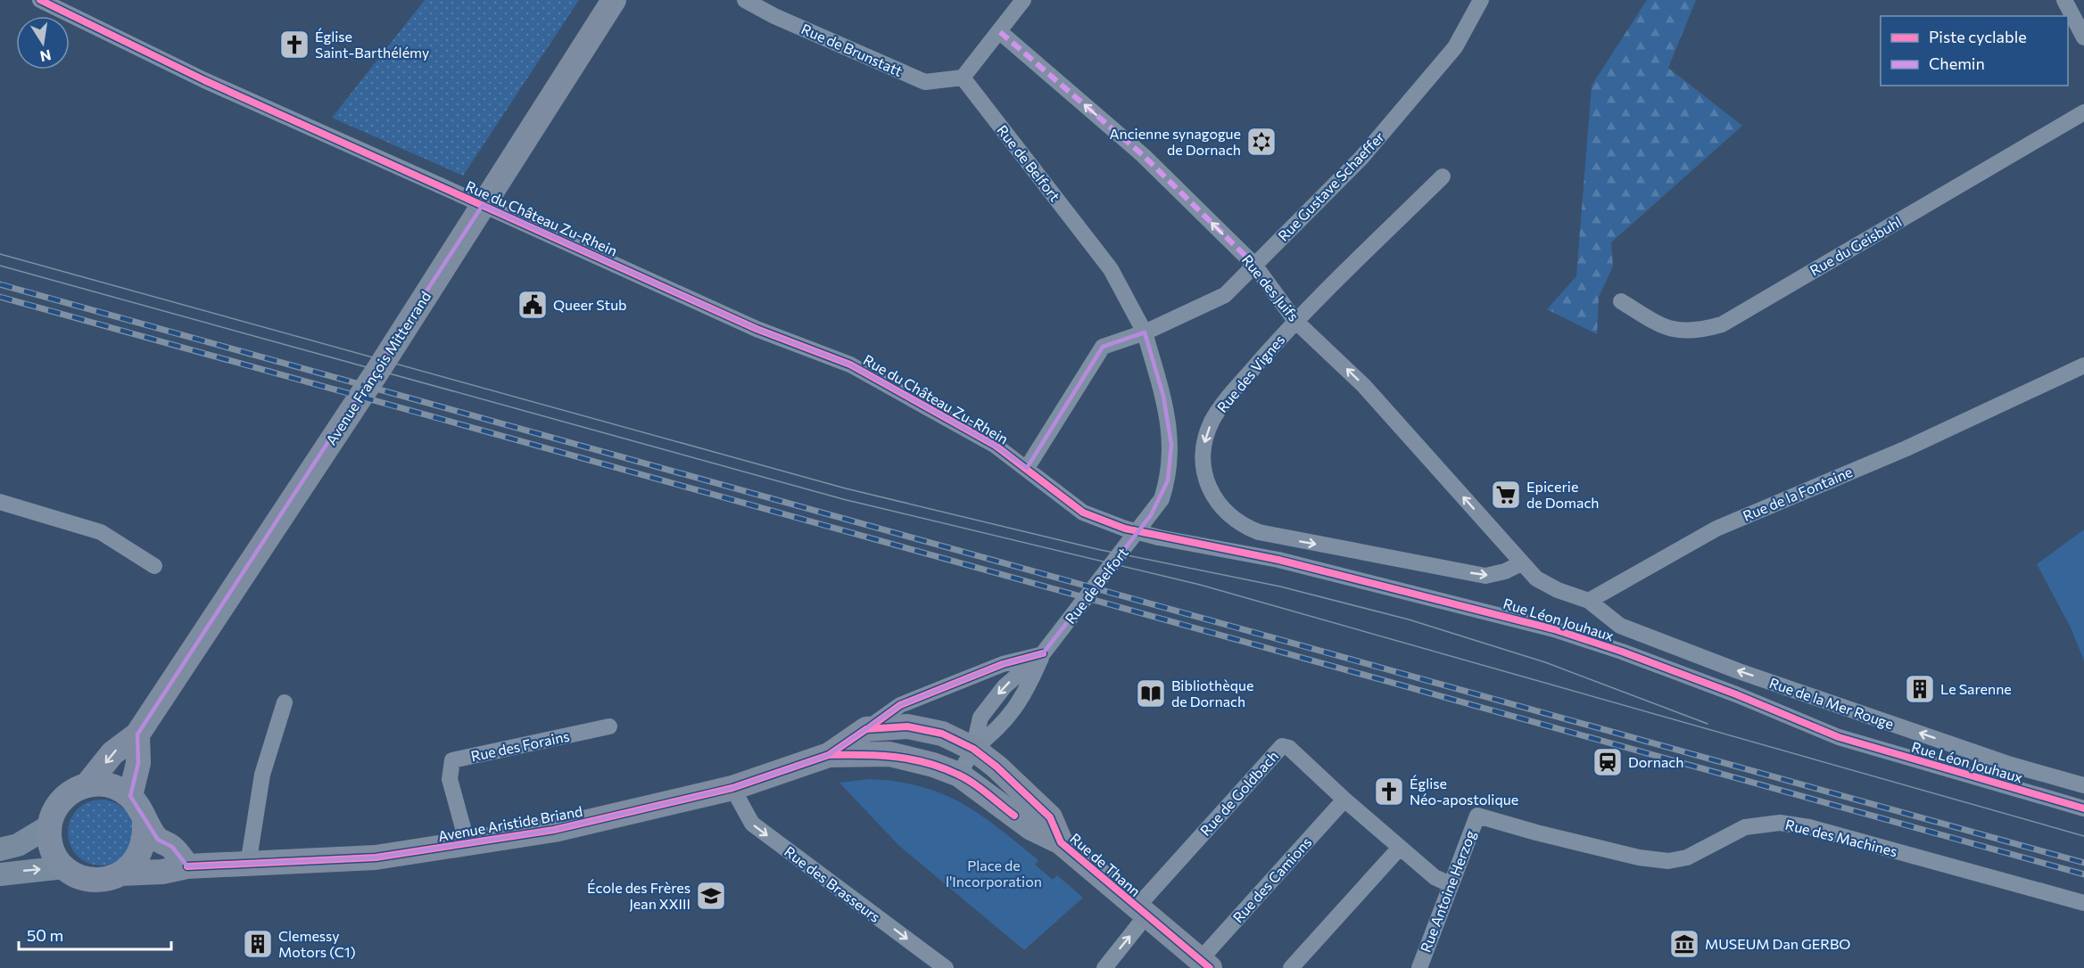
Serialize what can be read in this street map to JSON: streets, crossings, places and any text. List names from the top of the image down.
{
  "streets": {
    "main road": ["Avenue François Mitterrand", "Avenue Aristide Briand", "Rue de Thann"],
    "street": [
      "Rue de Brunstatt",
      "Rue de Belfort",
      "Rue Gustave Schaeffer",
      "Rue du Château Zu-Rhein",
      "Rue du Geisbuhl",
      "Rue des Juifs",
      "Rue des Vignes",
      "Rue de la Fontaine",
      "Rue Léon Jouhaux",
      "Rue de la Mer Rouge",
      "Rue des Forains",
      "Rue de Goldbach",
      "Rue des Machines",
      "Rue des Camions",
      "Rue des Brasseurs",
      "Rue Antoine Herzog"
    ]
  },
  "crossings": [
    ["Rue de Brunstatt", "Rue de Belfort"],
    ["Rue de Belfort", "Rue Gustave Schaeffer"],
    ["Rue de Belfort", "Avenue Aristide Briand"],
    ["Rue de Belfort", "Rue de Thann"],
    ["Rue Gustave Schaeffer", "Rue des Juifs"],
    ["Rue du Château Zu-Rhein", "Rue Léon Jouhaux"],
    ["Rue des Juifs", "Rue des Vignes"],
    ["Avenue François Mitterrand", "Avenue Aristide Briand"],
    ["Rue de la Fontaine", "Rue de la Mer Rouge"],
    ["Rue des Forains", "Avenue Aristide Briand"],
    ["Rue de Goldbach", "Rue de Thann"],
    ["Rue de Goldbach", "Rue des Camions"],
    ["Rue de Goldbach", "Rue Antoine Herzog"],
    ["Avenue Aristide Briand", "Rue de Thann"],
    ["Avenue Aristide Briand", "Rue des Brasseurs"],
    ["Rue des Machines", "Rue Antoine Herzog"],
    ["Rue de Thann", "Rue des Camions"]
  ],
  "one_way": ["Rue des Juifs", "Rue de la Mer Rouge", "Rue des Brasseurs"],
  "parks": ["Place de l'Incorporation"],
  "places": {
    "church": ["Église Saint-Barthélémy", "Église Néo-apostolique"],
    "synagogue": ["Ancienne synagogue de Dornach"],
    "public building": ["Queer Stub"],
    "supermarket": ["Epicerie de Domach"],
    "building": ["Le Sarenne", "Clemessy Motors (C1)"],
    "library": ["Bibliothèque de Dornach"],
    "station": ["Dornach"],
    "school or university": ["École des Frères Jean XXIII"],
    "museum": ["MUSEUM Dan GERBO"]
  },
  "legend": ["Piste cyclable", "Chemin"],
  "scale_bar": "50 m",
  "north": "bottom"
}
